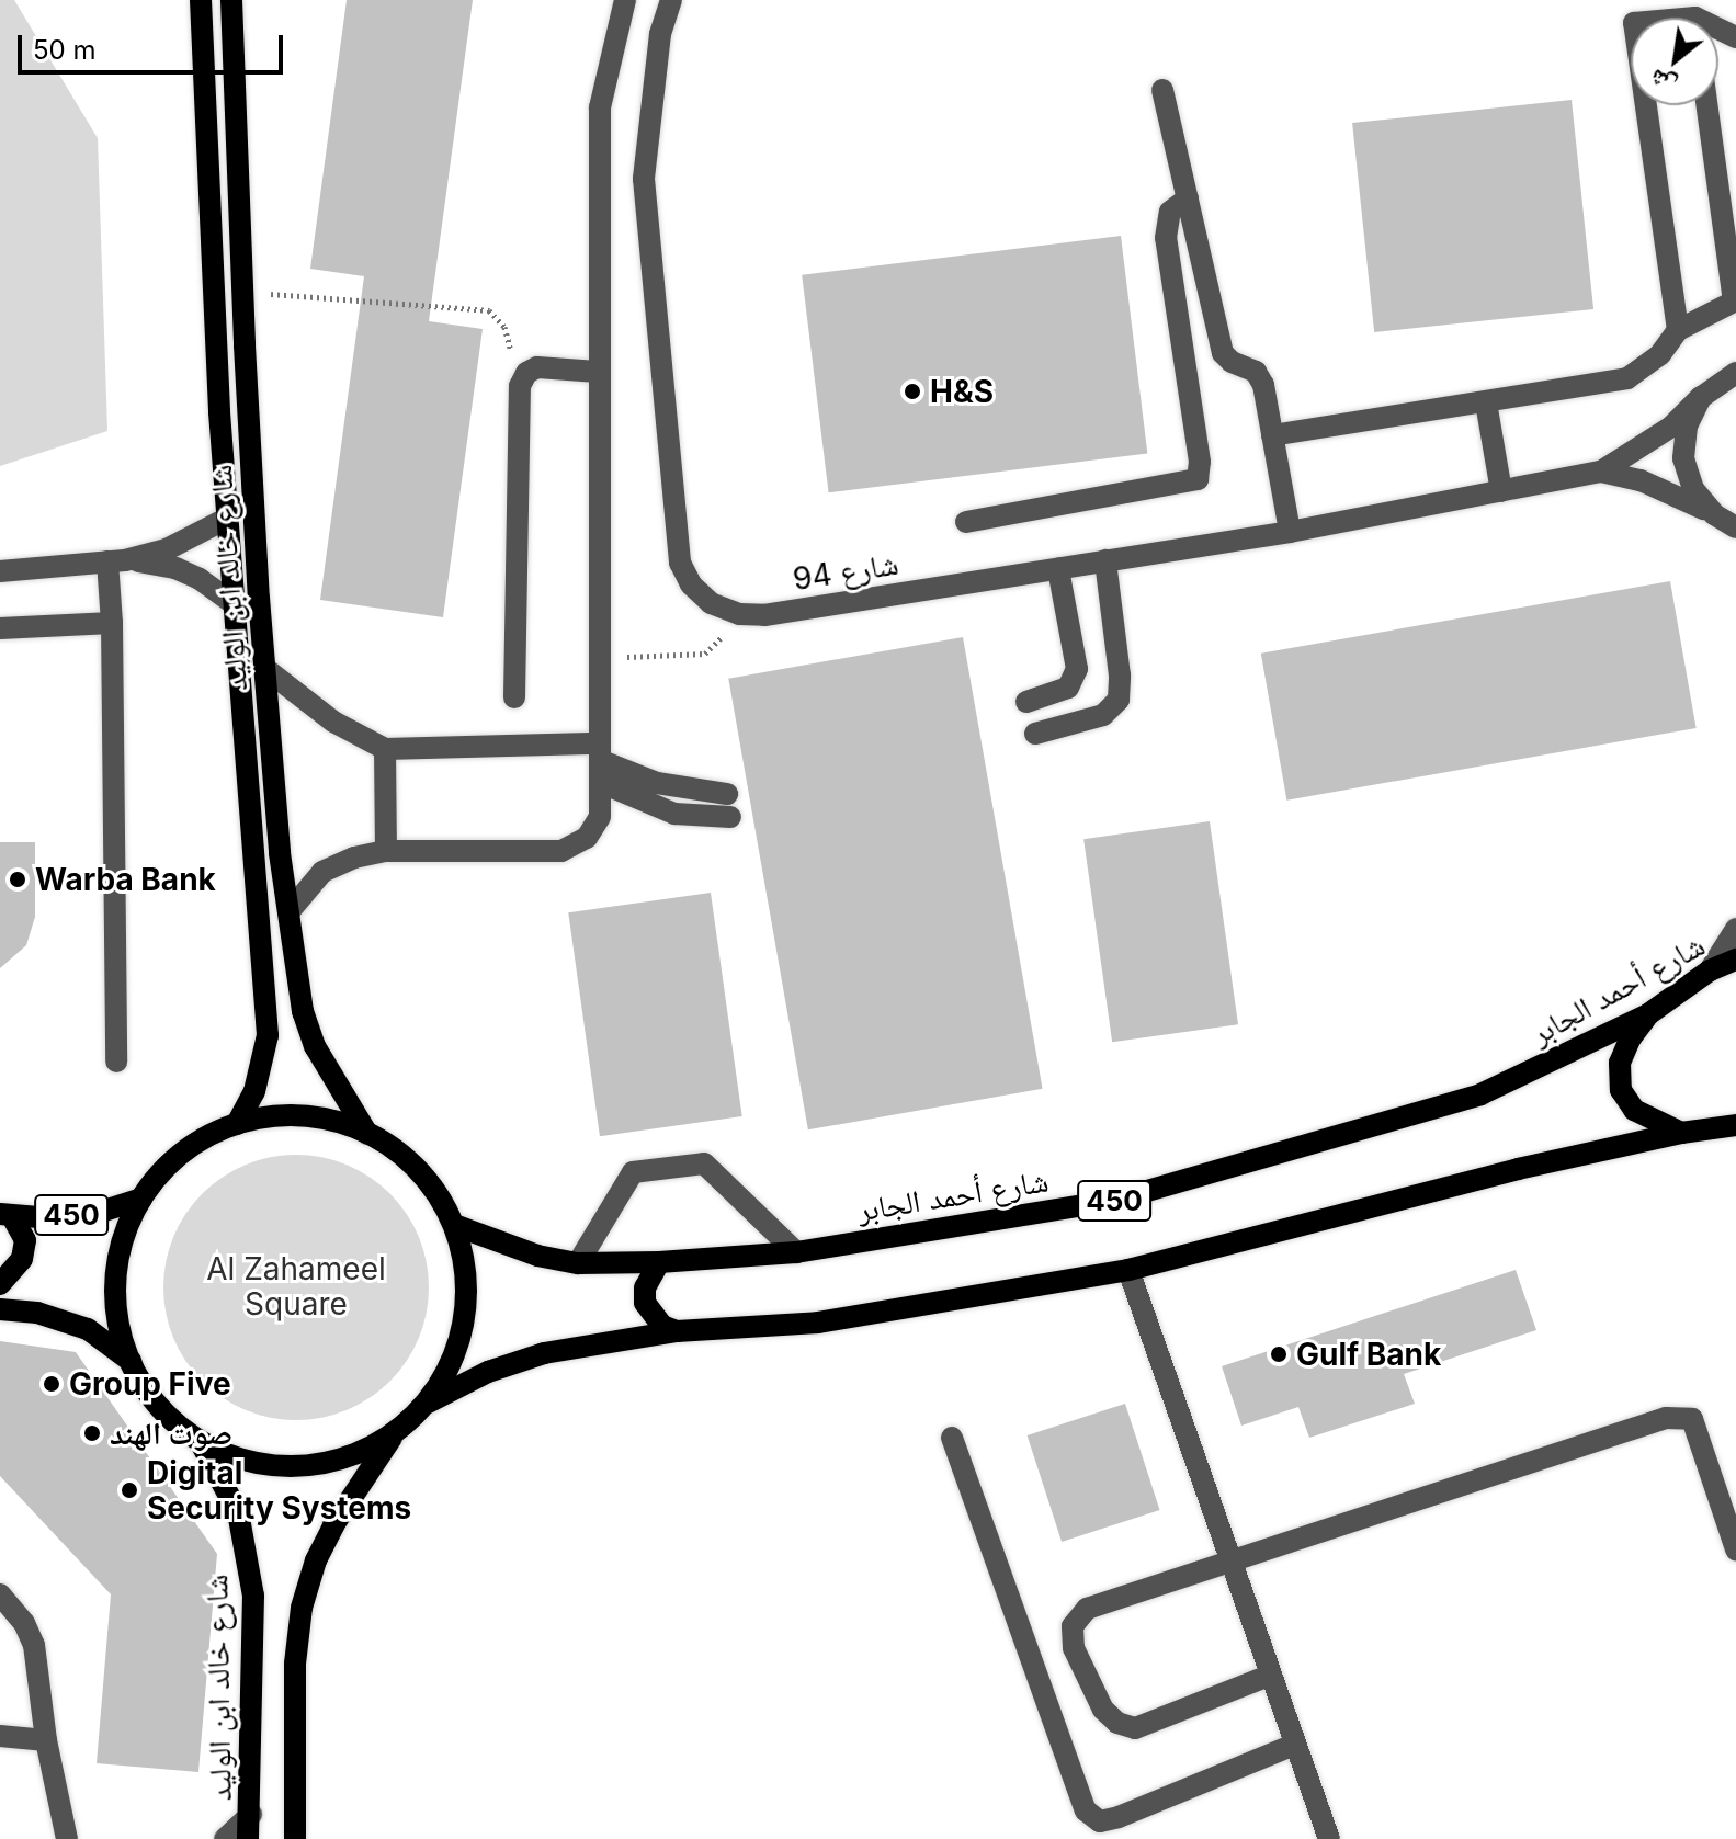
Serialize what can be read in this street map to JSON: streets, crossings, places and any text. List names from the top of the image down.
{
  "streets": {
    "main road": ["شارع خالد ابن الوليد", "شارع أحمد الجابر", "450"],
    "street": ["شارع 94"]
  },
  "crossings": [
    ["شارع خالد ابن الوليد", "450"],
    ["شارع أحمد الجابر", "450"]
  ],
  "parks": ["Al Zahameel Square"],
  "places": [
    "H&S",
    "Warba Bank",
    "Gulf Bank",
    "Group Five",
    "صوت الهند",
    "Digital Security Systems"
  ],
  "scale_bar": "50 m",
  "north": "bottom left"
}
